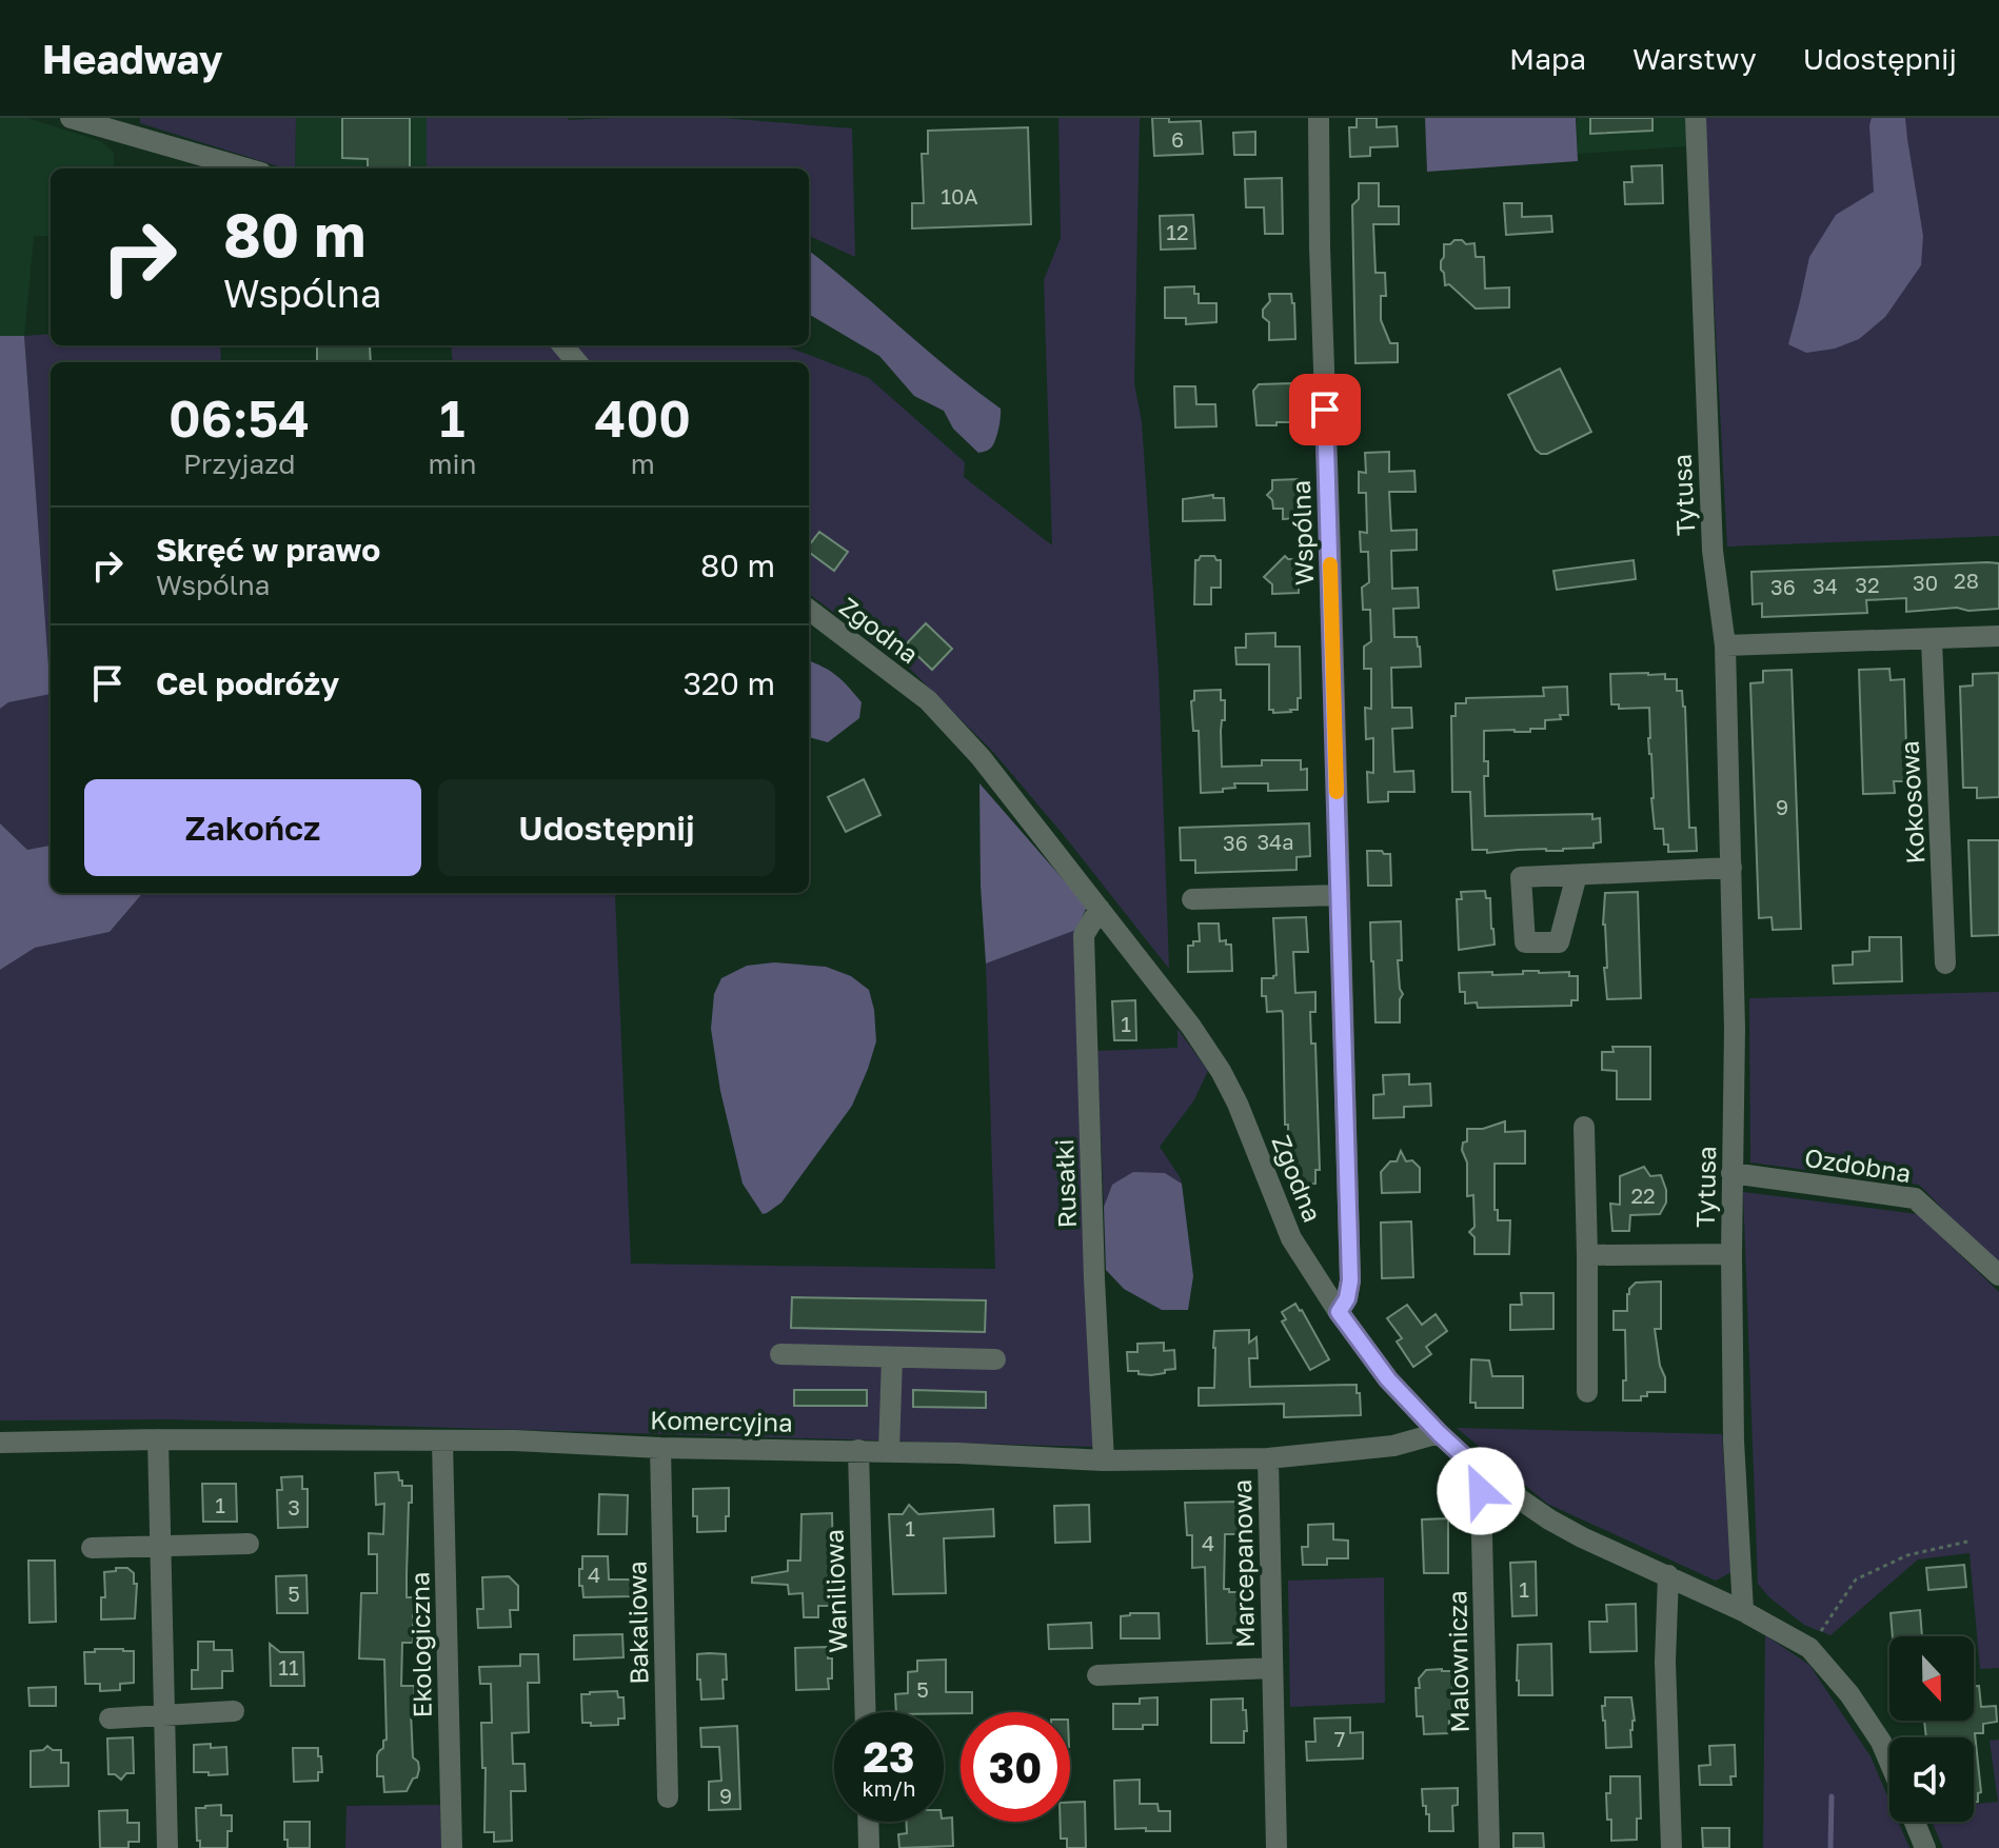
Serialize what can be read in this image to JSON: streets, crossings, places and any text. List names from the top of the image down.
{
  "streets": {
    "street": [
      "Tytusa",
      "Wspólna",
      "Zgodna",
      "Kokosowa",
      "Ozdobna",
      "Rusałki",
      "Komercyjna",
      "Marcepanowa",
      "Waniliowa",
      "Bakaliowa",
      "Ekologiczna",
      "Malownicza"
    ]
  },
  "crossings": [
    ["Tytusa", "Zgodna"],
    ["Tytusa", "Ozdobna"],
    ["Wspólna", "Zgodna"],
    ["Zgodna", "Rusałki"],
    ["Zgodna", "Komercyjna"],
    ["Zgodna", "Malownicza"],
    ["Rusałki", "Komercyjna"],
    ["Komercyjna", "Marcepanowa"],
    ["Komercyjna", "Waniliowa"],
    ["Komercyjna", "Bakaliowa"],
    ["Komercyjna", "Ekologiczna"]
  ],
  "house_numbers": [
    "6",
    "10A",
    "12",
    "28",
    "30",
    "32",
    "34",
    "36",
    "9",
    "34a",
    "36",
    "1",
    "22",
    "1",
    "3",
    "1",
    "4",
    "4",
    "1",
    "5",
    "11",
    "5",
    "7",
    "9"
  ],
  "north": "bottom",
  "page": {
    "header": "Headway",
    "nav": ["Mapa", "Warstwy", "Udostępnij"],
    "turn": ["80 m", "Wspólna"],
    "eta": [
      "06:54",
      "Przyjazd",
      "1",
      "min",
      "400",
      "m"
    ],
    "list": [
      {
        "name": "Skręć w prawo",
        "note": "Wspólna",
        "value": "80 m"
      },
      {
        "name": "Cel podróży",
        "value": "320 m"
      }
    ],
    "buttons": ["Zakończ", "Udostępnij"],
    "speed": "23 km/h",
    "limit": "30"
  }
}
